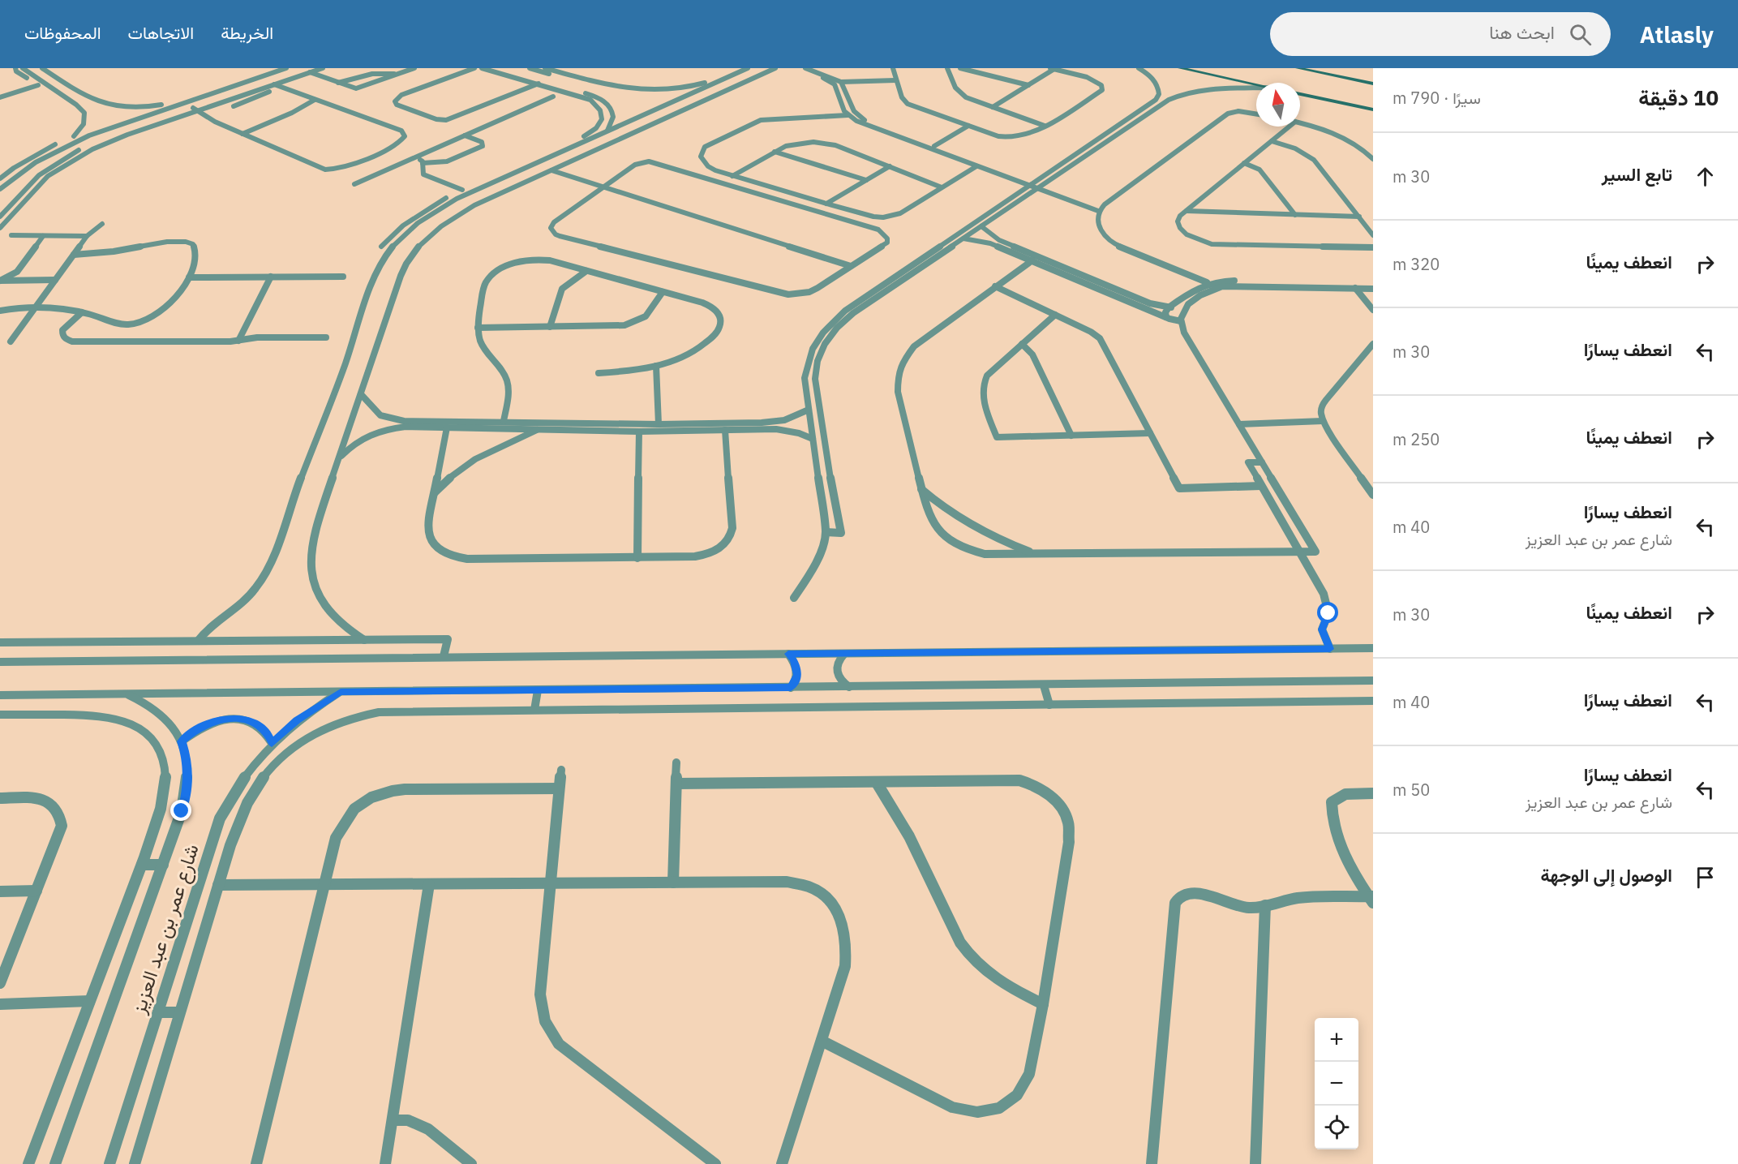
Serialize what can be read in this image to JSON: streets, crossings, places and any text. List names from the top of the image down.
{
  "streets": {
    "street": ["شارع عمر بن عبد العزيز"]
  },
  "north": "top",
  "page": {
    "header": "Atlasly",
    "search": "ابحث هنا",
    "nav": ["الخريطة", "الاتجاهات", "المحفوظات"],
    "heading": ["10 دقيقة", "سيرًا · 790 m"],
    "list": [
      ["تابع السير", "30 m"],
      ["انعطف يمينًا", "320 m"],
      ["انعطف يسارًا", "30 m"],
      ["انعطف يمينًا", "250 m"],
      ["انعطف يسارًا", "شارع عمر بن عبد العزيز", "40 m"],
      ["انعطف يمينًا", "30 m"],
      ["انعطف يسارًا", "40 m"],
      ["انعطف يسارًا", "شارع عمر بن عبد العزيز", "50 m"],
      "الوصول إلى الوجهة"
    ],
    "map_buttons": ["+", "−"]
  }
}
